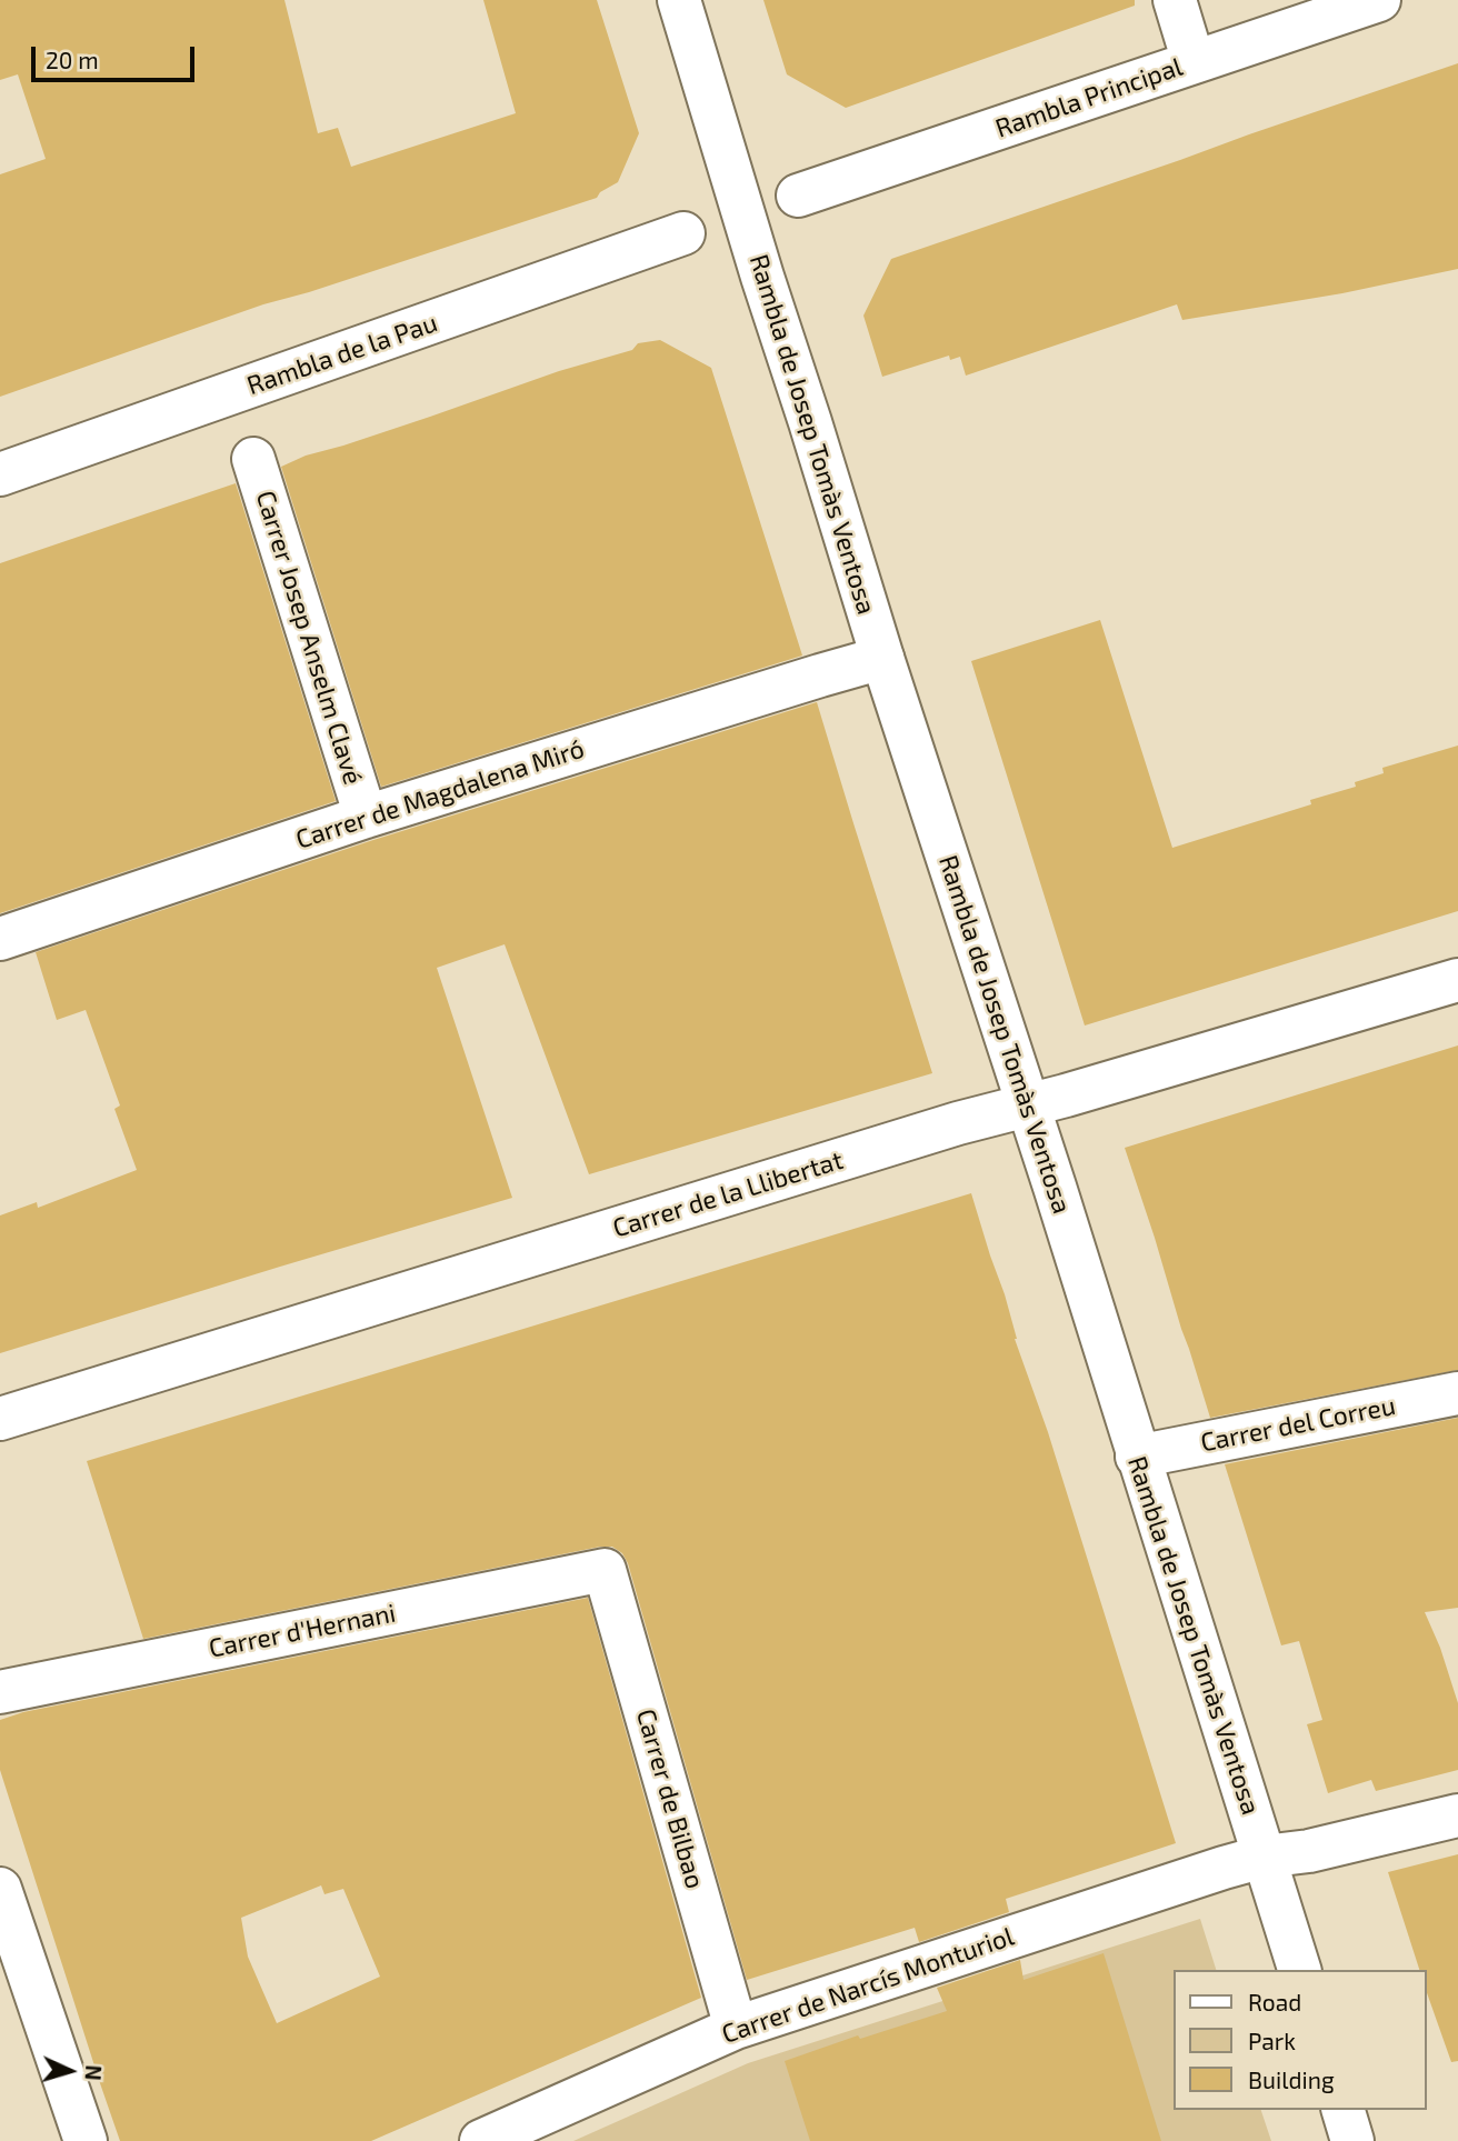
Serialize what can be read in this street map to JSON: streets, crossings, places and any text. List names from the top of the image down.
{
  "streets": {
    "street": [
      "Rambla Principal",
      "Rambla de la Pau",
      "Rambla de Josep Tomàs Ventosa",
      "Carrer Josep Anselm Clavé",
      "Carrer de Magdalena Miró",
      "Carrer de la Llibertat",
      "Carrer del Correu",
      "Carrer d'Hernani",
      "Carrer de Bilbao",
      "Carrer de Narcís Monturiol"
    ]
  },
  "crossings": [
    ["Rambla de Josep Tomàs Ventosa", "Carrer de Magdalena Miró"],
    ["Rambla de Josep Tomàs Ventosa", "Carrer de la Llibertat"],
    ["Rambla de Josep Tomàs Ventosa", "Carrer del Correu"],
    ["Rambla de Josep Tomàs Ventosa", "Carrer de Narcís Monturiol"],
    ["Carrer Josep Anselm Clavé", "Carrer de Magdalena Miró"],
    ["Carrer d'Hernani", "Carrer de Bilbao"],
    ["Carrer de Bilbao", "Carrer de Narcís Monturiol"]
  ],
  "legend": ["Road", "Park", "Building"],
  "scale_bar": "20 m",
  "north": "right"
}
